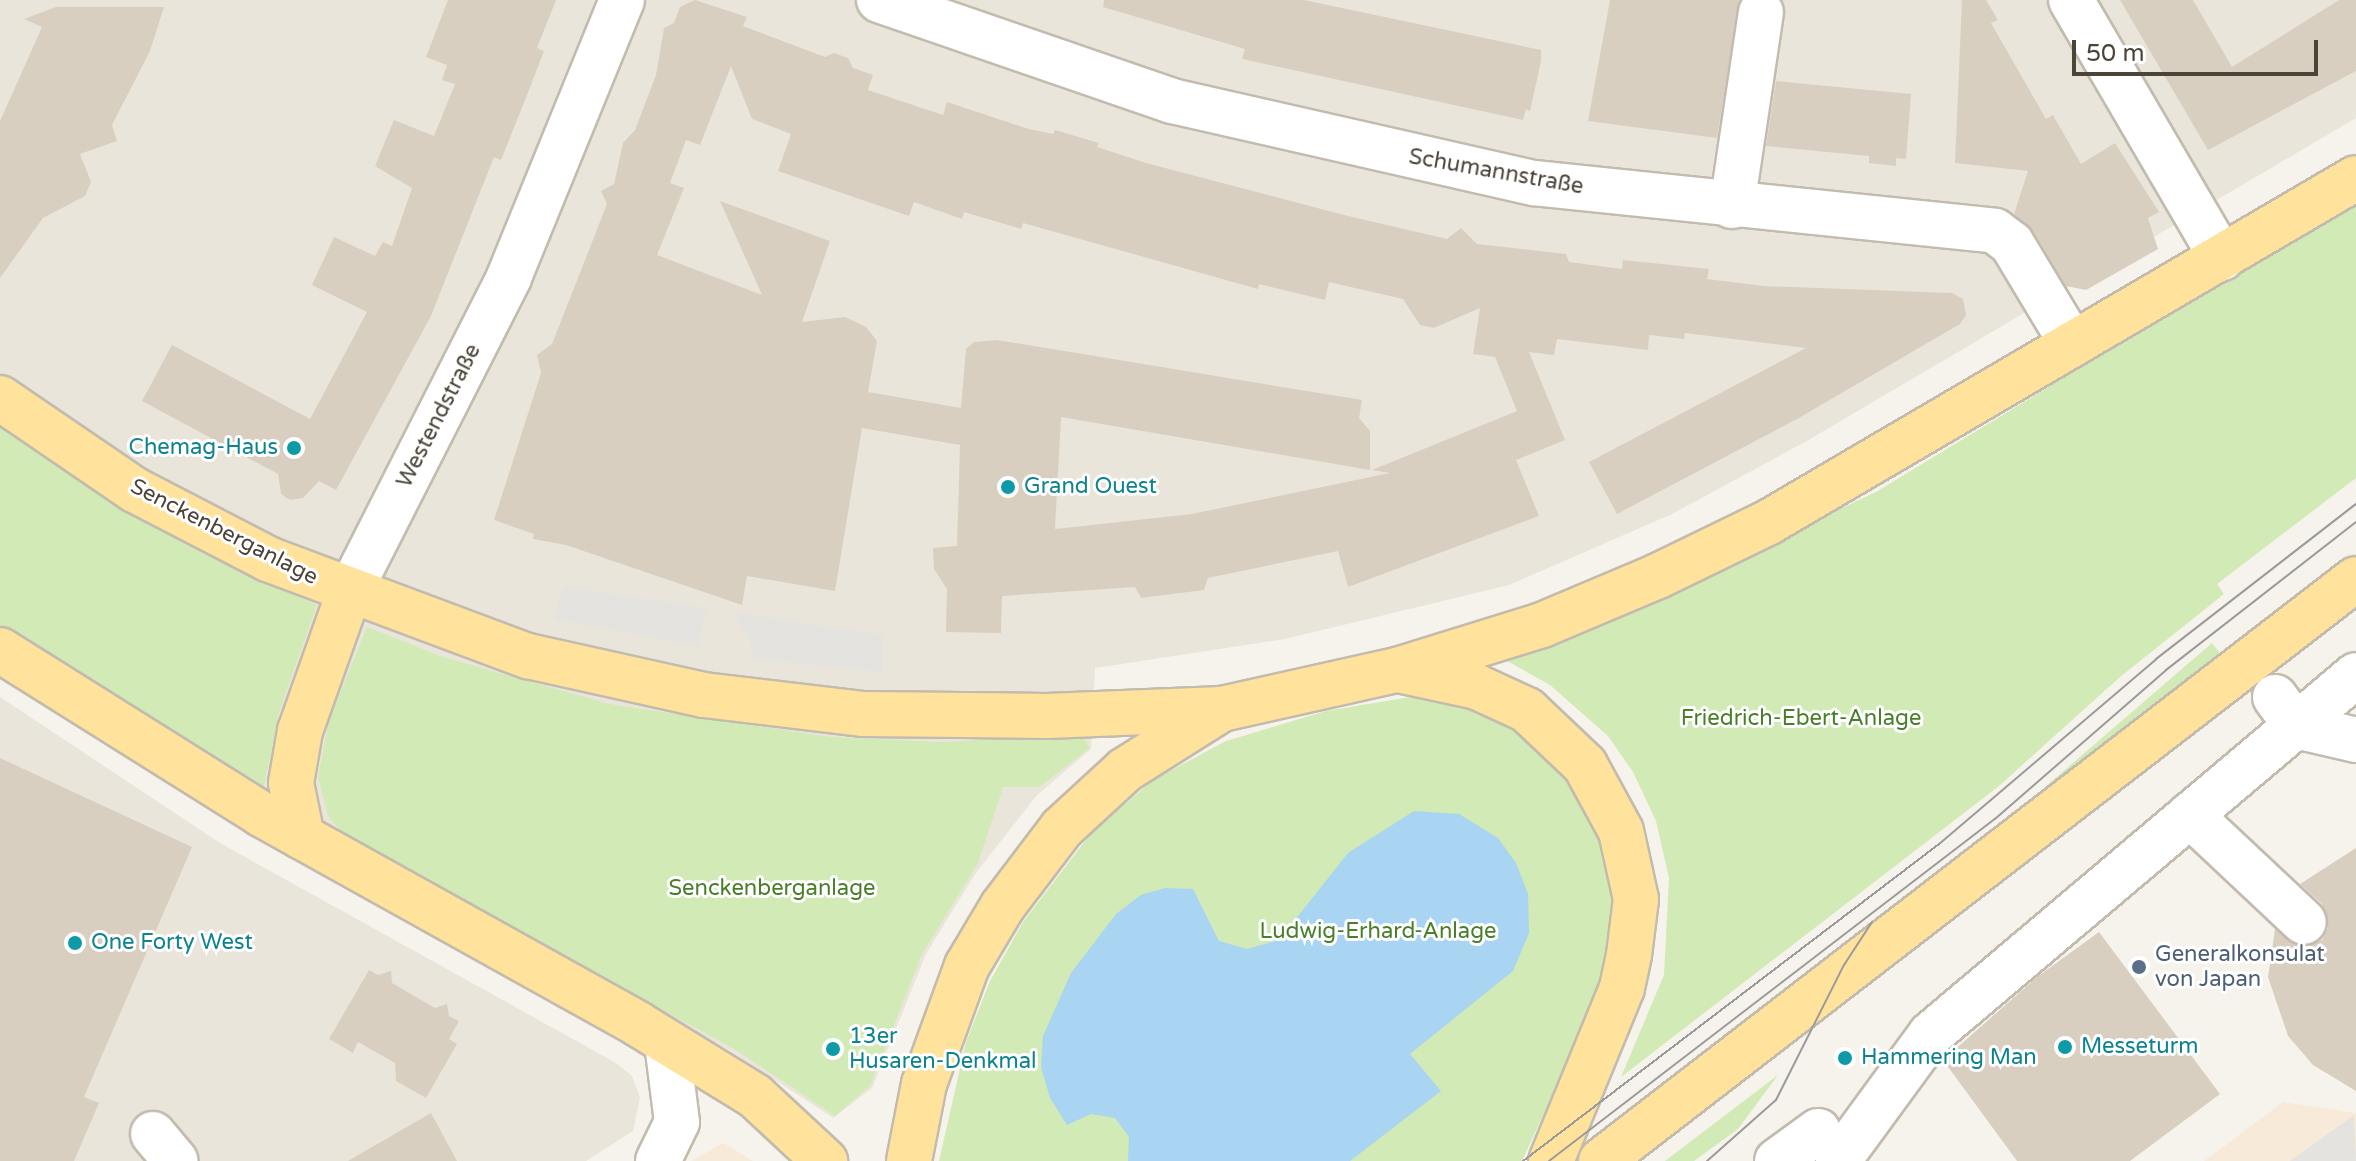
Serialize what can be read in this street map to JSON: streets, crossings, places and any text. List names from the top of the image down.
{
  "streets": {
    "main road": ["Westendstraße", "Senckenberganlage"],
    "street": ["Schumannstraße"]
  },
  "crossings": [
    ["Westendstraße", "Senckenberganlage"]
  ],
  "parks": ["Friedrich-Ebert-Anlage", "Senckenberganlage", "Ludwig-Erhard-Anlage"],
  "places": [
    "Chemag-Haus",
    "Grand Ouest",
    "One Forty West",
    "Generalkonsulat von Japan",
    "Messeturm",
    "13er Husaren-Denkmal",
    "Hammering Man"
  ],
  "scale_bar": "50 m"
}
